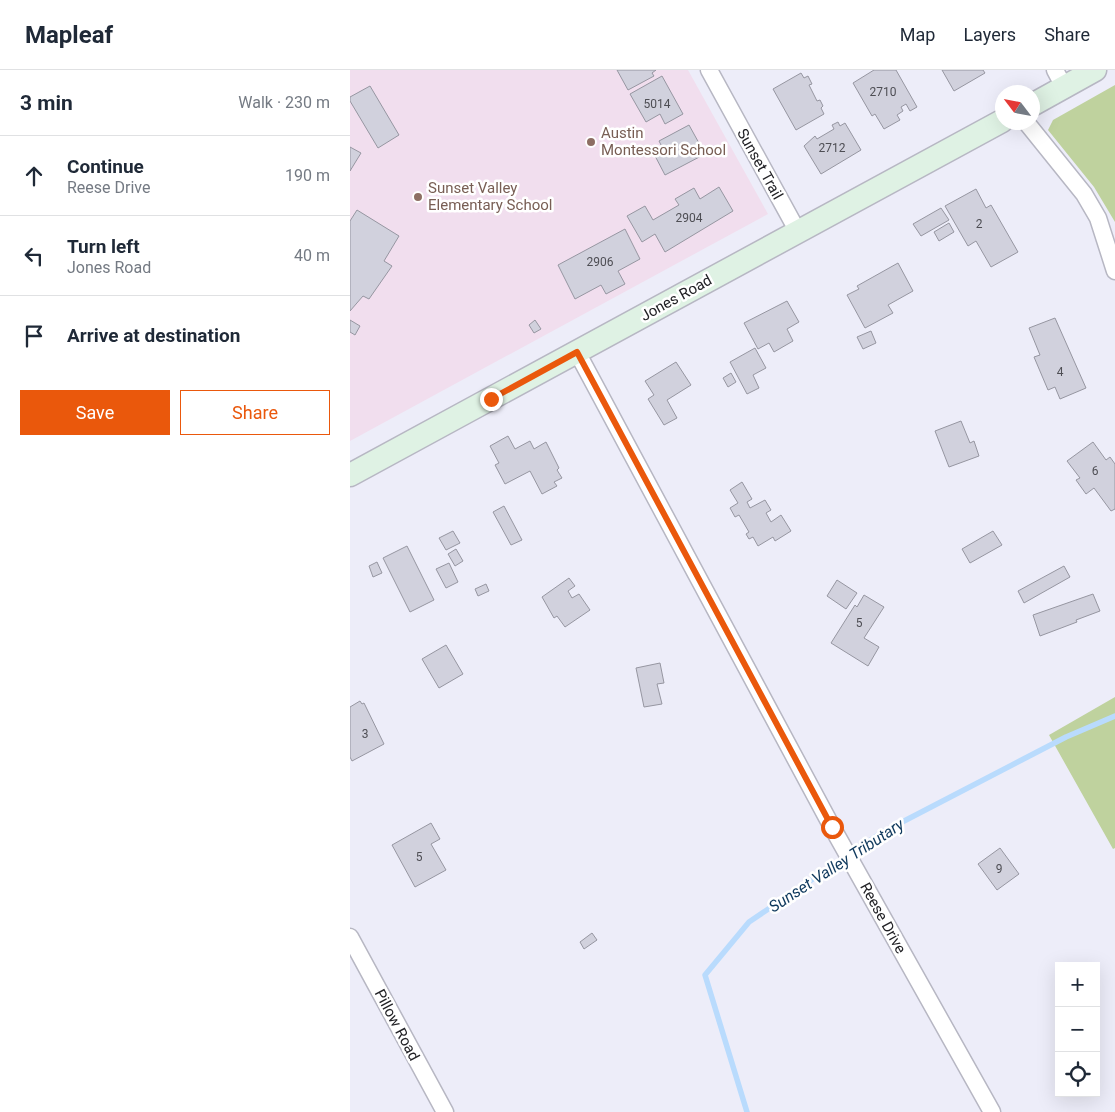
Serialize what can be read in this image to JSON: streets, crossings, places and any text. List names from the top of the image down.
{
  "streets": {
    "street": [
      "Sunset Trail",
      "Jones Road",
      "Reese Drive",
      "Pillow Road"
    ]
  },
  "crossings": [
    ["Sunset Trail", "Jones Road"],
    ["Jones Road", "Reese Drive"]
  ],
  "water": ["Sunset Valley Tributary"],
  "places": ["Austin Montessori School", "Sunset Valley Elementary School"],
  "house_numbers": [
    "2710",
    "5014",
    "2712",
    "2904",
    "2",
    "2906",
    "4",
    "6",
    "5",
    "3",
    "5",
    "9"
  ],
  "north": "top left",
  "page": {
    "header": "Mapleaf",
    "nav": ["Map", "Layers", "Share"],
    "heading": ["3 min", "Walk · 230 m"],
    "list": [
      ["Continue", "Reese Drive", "190 m"],
      ["Turn left", "Jones Road", "40 m"],
      "Arrive at destination"
    ],
    "buttons": ["Save", "Share"],
    "map_buttons": ["+", "−"]
  }
}
